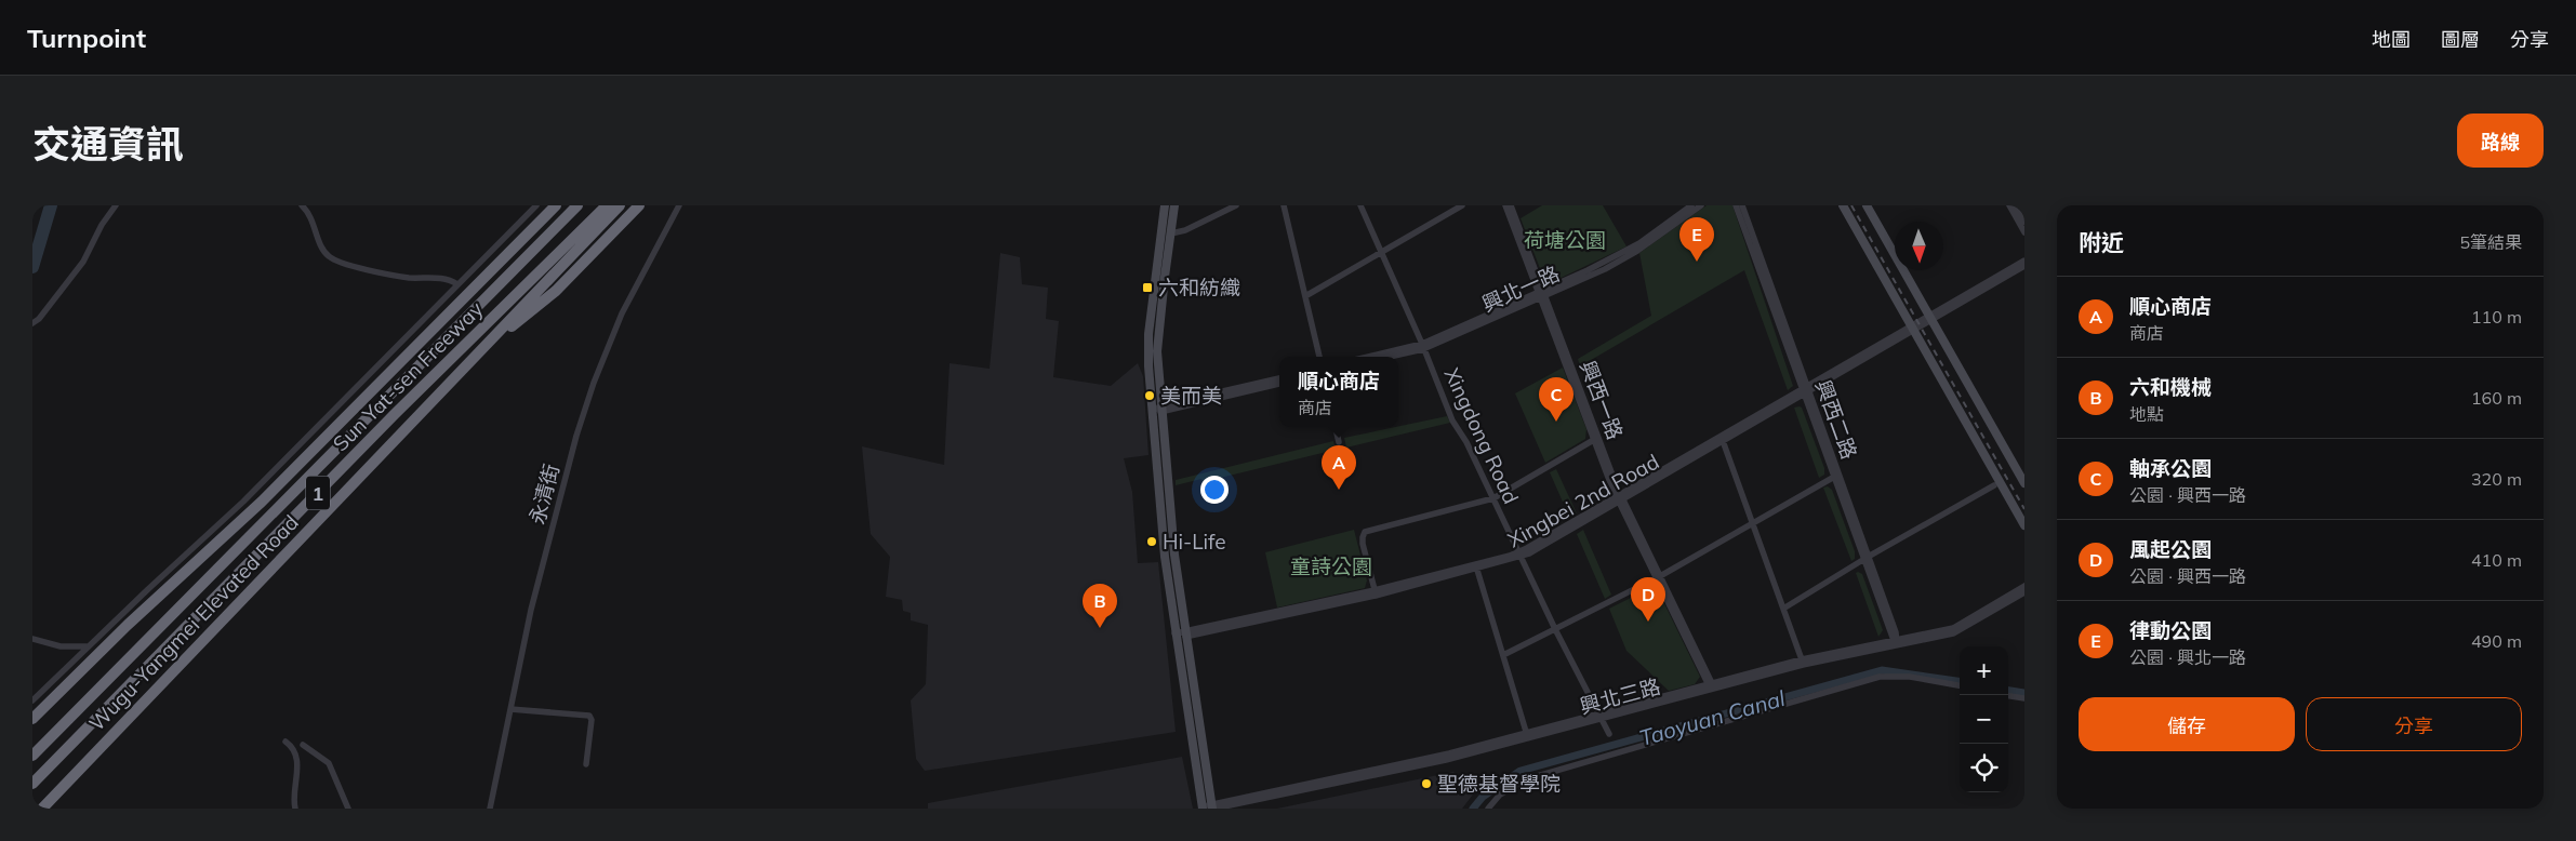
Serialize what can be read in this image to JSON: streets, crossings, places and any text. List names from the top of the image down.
{
  "streets": {
    "highway": ["Sun Yat-sen Freeway", "1", "Wugu-Yangmei Elevated Road"],
    "street": [
      "興北一路",
      "興西一路",
      "興西二路",
      "Xingdong Road",
      "永清街",
      "Xingbei 2nd Road"
    ]
  },
  "crossings": [
    ["興北一路", "興西一路"],
    ["興西一路", "Xingbei 2nd Road"],
    ["興西二路", "Xingbei 2nd Road"],
    ["Xingdong Road", "Xingbei 2nd Road"]
  ],
  "water": ["Taoyuan Canal"],
  "parks": ["荷塘公園", "童詩公園"],
  "places": {
    "transit": ["六和紡織"],
    "other": ["美而美", "Hi-Life", "聖德基督學院"]
  },
  "north": "bottom",
  "page": {
    "header": "Turnpoint",
    "nav": ["地圖", "圖層", "分享"],
    "title": "交通資訊",
    "buttons": [
      "路線",
      ["儲存", "分享"]
    ],
    "heading": ["附近", "5筆結果"],
    "pins": [
      "E",
      "C",
      "A",
      "D",
      "B"
    ],
    "list": [
      {
        "mark": "A",
        "name": "順心商店",
        "note": "商店",
        "value": "110 m"
      },
      {
        "mark": "B",
        "name": "六和機械",
        "note": "地點",
        "value": "160 m"
      },
      {
        "mark": "C",
        "name": "軸承公園",
        "note": "公園 · 興西一路",
        "value": "320 m"
      },
      {
        "mark": "D",
        "name": "風起公園",
        "note": "公園 · 興西一路",
        "value": "410 m"
      },
      {
        "mark": "E",
        "name": "律動公園",
        "note": "公園 · 興北一路",
        "value": "490 m"
      }
    ],
    "popup": ["順心商店", "商店"],
    "map_buttons": ["+", "−"]
  }
}
